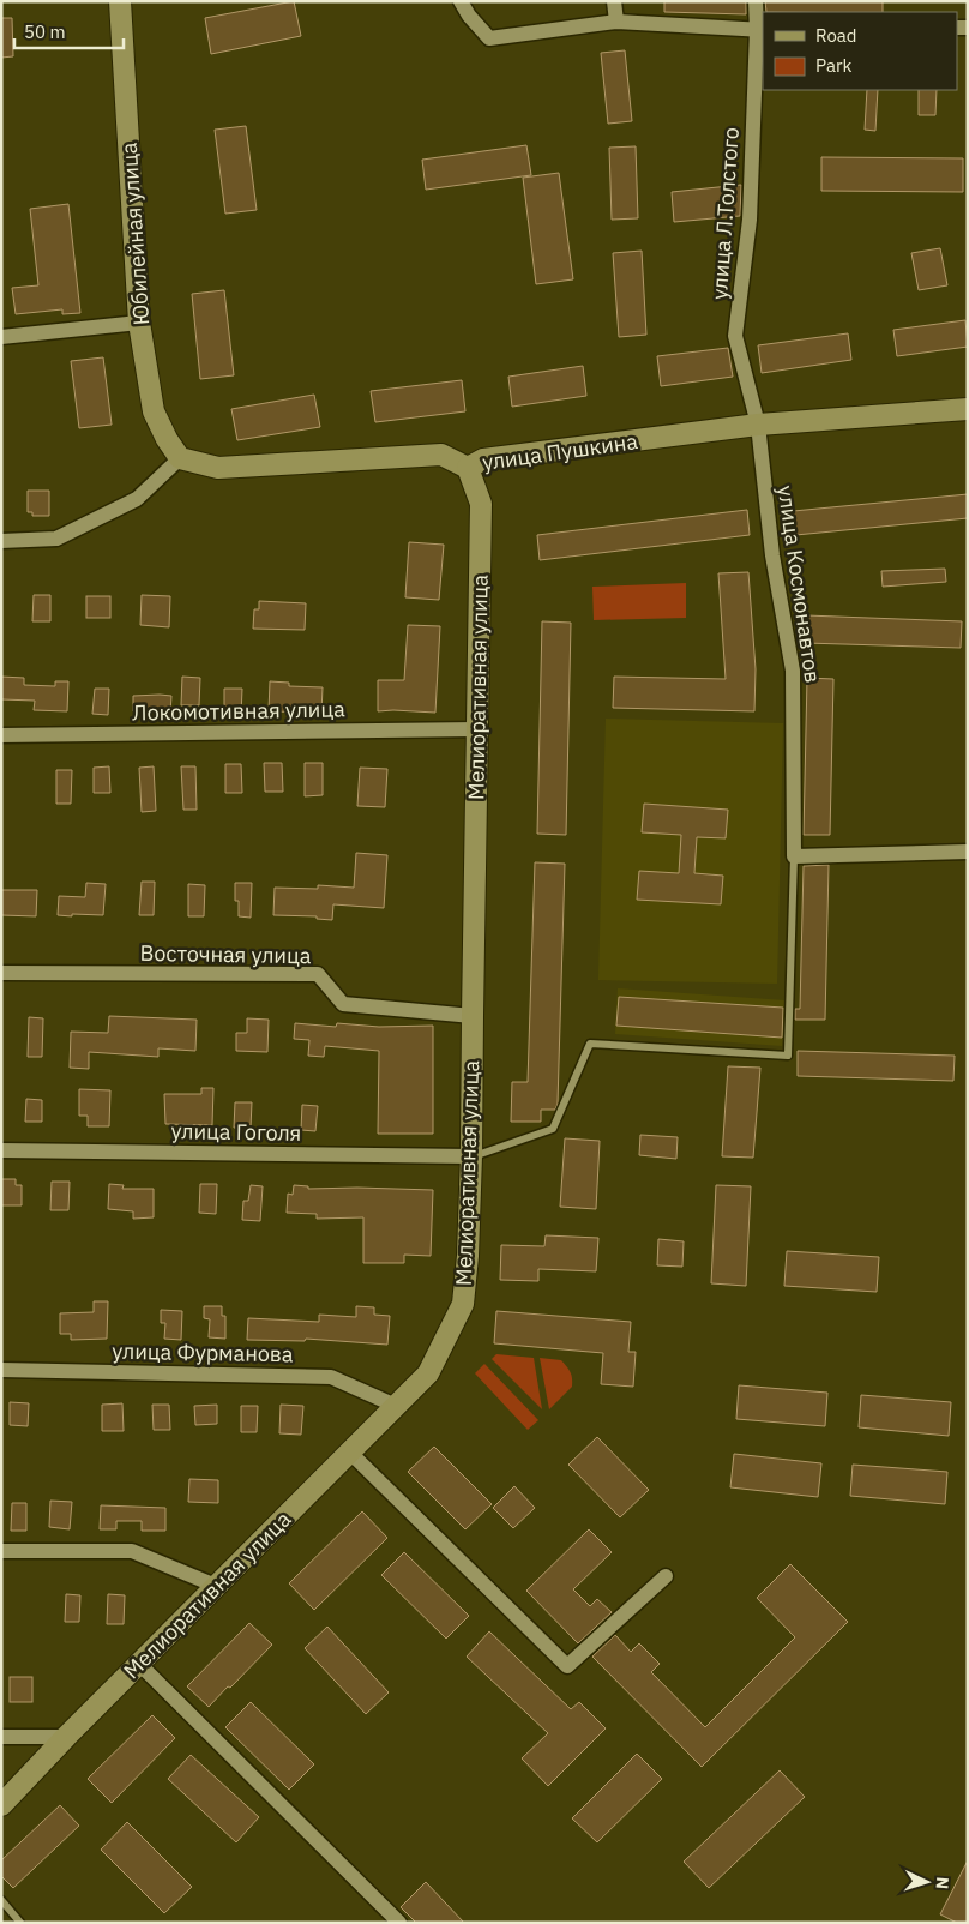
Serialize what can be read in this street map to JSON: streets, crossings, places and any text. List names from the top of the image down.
{
  "streets": {
    "main road": ["Юбилейная улица", "улица Пушкина", "Мелиоративная улица"],
    "street": [
      "улица Л.Толстого",
      "улица Космонавтов",
      "Локомотивная улица",
      "Восточная улица",
      "улица Гоголя",
      "улица Фурманова"
    ]
  },
  "crossings": [
    ["улица Л.Толстого", "улица Пушкина"],
    ["улица Л.Толстого", "улица Космонавтов"],
    ["Юбилейная улица", "улица Пушкина"],
    ["улица Пушкина", "улица Космонавтов"],
    ["улица Пушкина", "Мелиоративная улица"],
    ["Мелиоративная улица", "Локомотивная улица"],
    ["Мелиоративная улица", "Восточная улица"],
    ["Мелиоративная улица", "улица Гоголя"],
    ["Мелиоративная улица", "улица Фурманова"]
  ],
  "legend": ["Road", "Park"],
  "scale_bar": "50 m",
  "north": "right"
}
